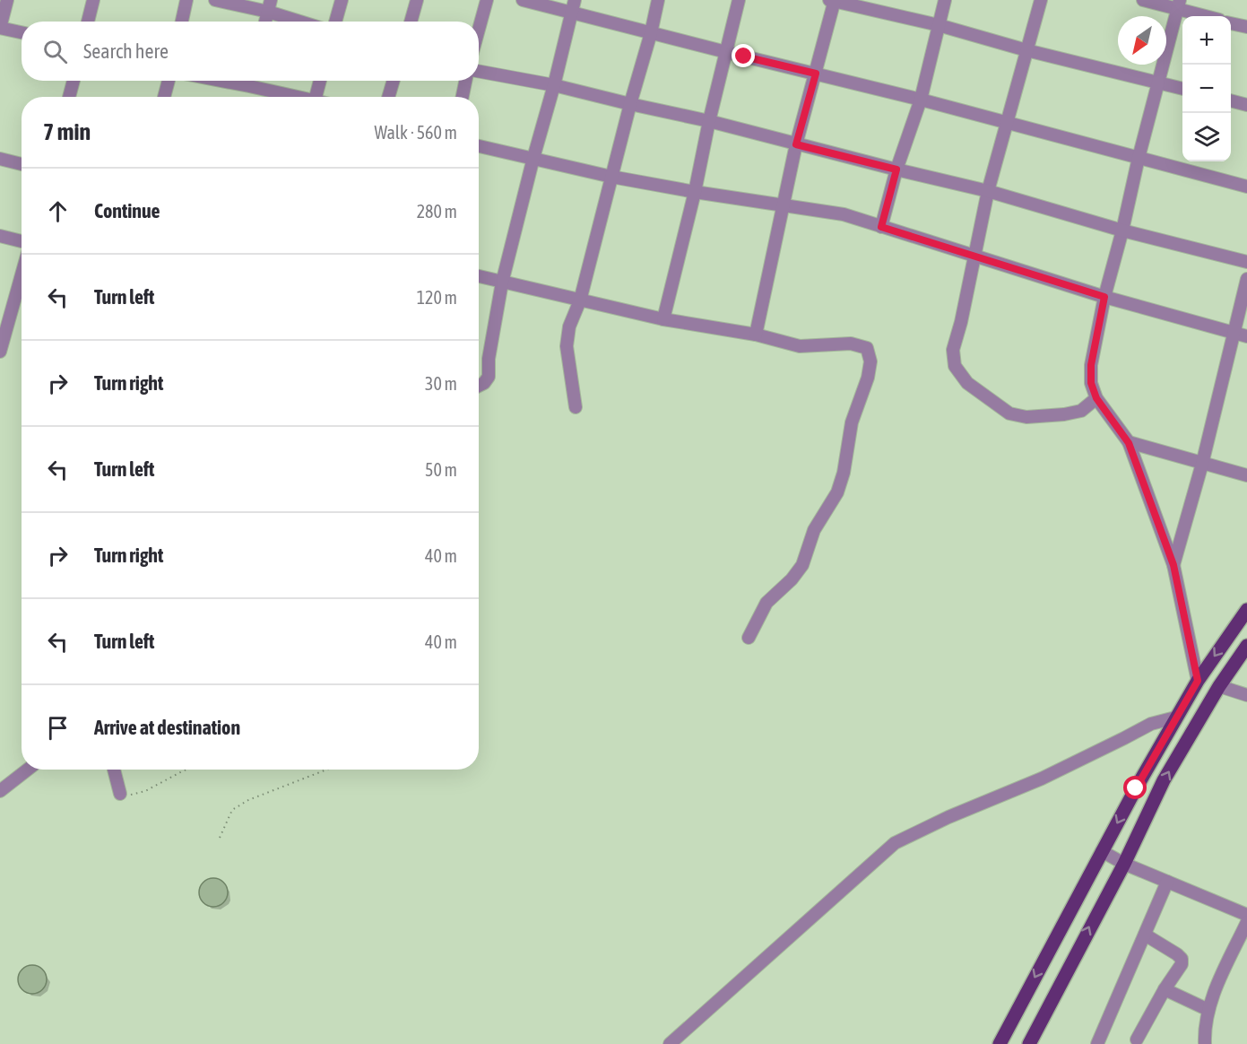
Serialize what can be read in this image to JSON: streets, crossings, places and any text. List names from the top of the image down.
{
  "north": "bottom left",
  "page": {
    "map_buttons": ["+", "−"],
    "search": "Search here",
    "heading": ["7 min", "Walk · 560 m"],
    "list": [
      ["Continue", "280 m"],
      ["Turn left", "120 m"],
      ["Turn right", "30 m"],
      ["Turn left", "50 m"],
      ["Turn right", "40 m"],
      ["Turn left", "40 m"],
      "Arrive at destination"
    ]
  }
}
